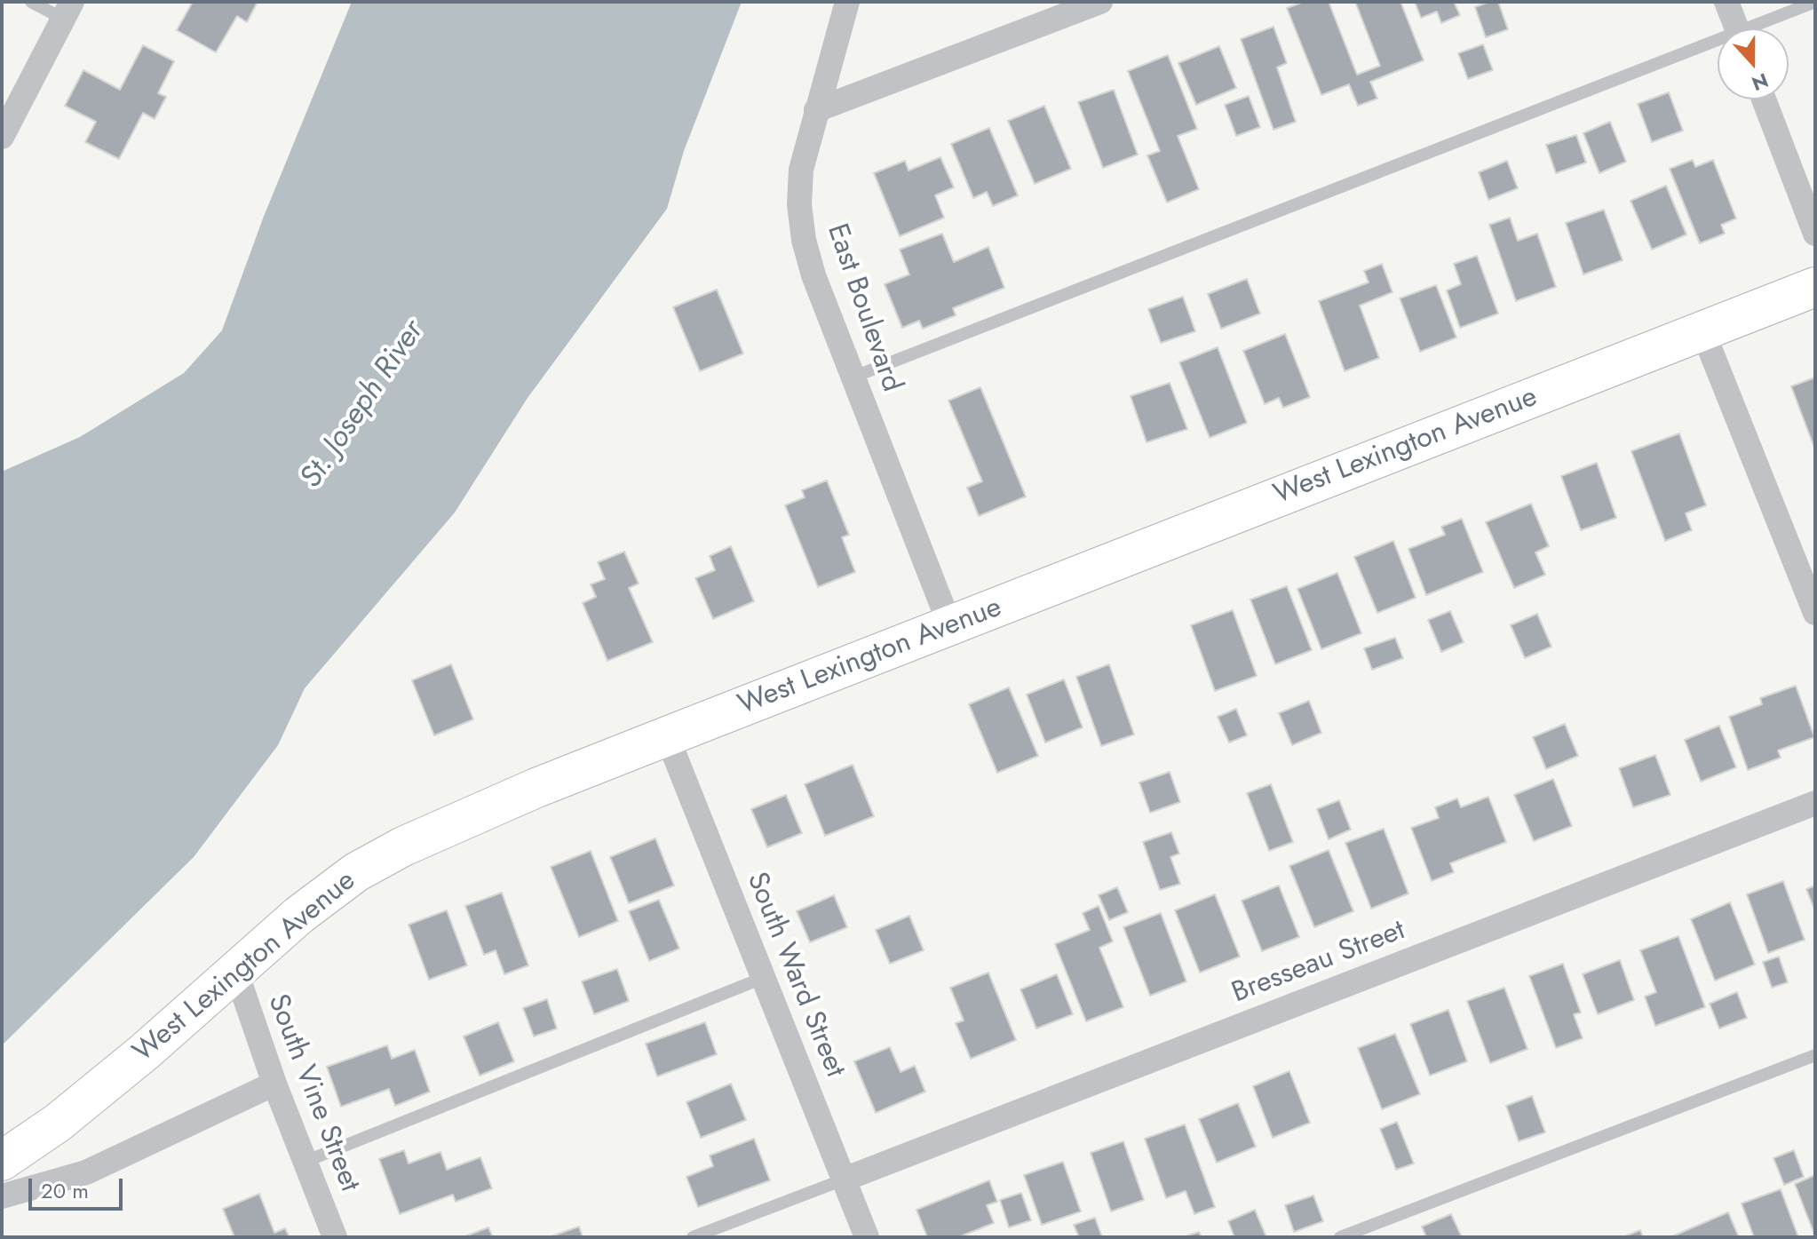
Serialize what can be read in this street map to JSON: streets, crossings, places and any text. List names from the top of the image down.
{
  "streets": {
    "main road": ["West Lexington Avenue"],
    "street": [
      "East Boulevard",
      "Bresseau Street",
      "South Ward Street",
      "South Vine Street"
    ]
  },
  "crossings": [
    ["East Boulevard", "West Lexington Avenue"],
    ["West Lexington Avenue", "South Ward Street"],
    ["West Lexington Avenue", "South Vine Street"],
    ["Bresseau Street", "South Ward Street"]
  ],
  "water": ["St. Joseph River"],
  "scale_bar": "20 m",
  "north": "bottom"
}
